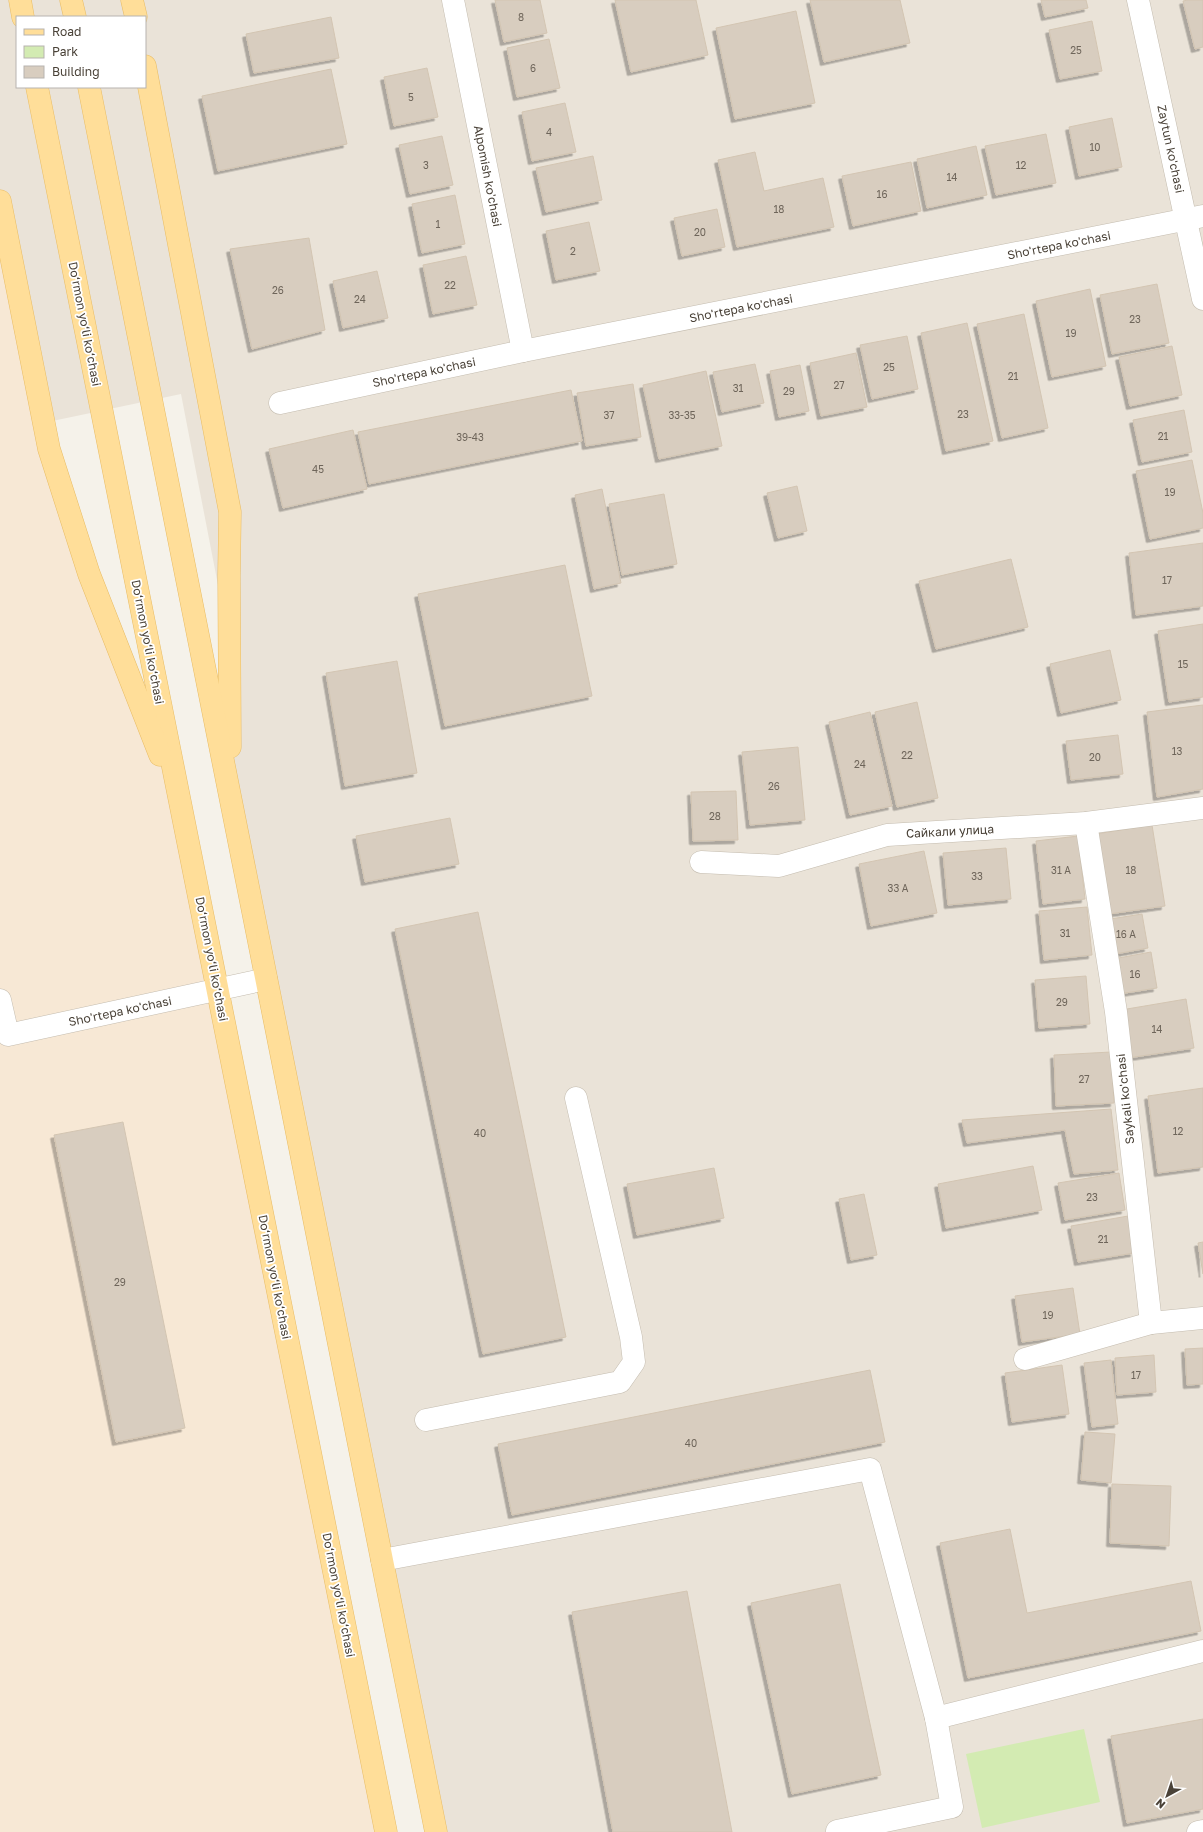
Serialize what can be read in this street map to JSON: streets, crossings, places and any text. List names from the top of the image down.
{
  "streets": {
    "main road": ["Do‘rmon yo‘li ko‘chasi"],
    "street": [
      "Zaytun ko'chasi",
      "Alpomish ko'chasi",
      "Sho'rtepa ko'chasi",
      "Сайкали улица",
      "Saykali ko'chasi"
    ]
  },
  "crossings": [
    ["Zaytun ko'chasi", "Sho'rtepa ko'chasi"],
    ["Alpomish ko'chasi", "Sho'rtepa ko'chasi"],
    ["Sho'rtepa ko'chasi", "Do‘rmon yo‘li ko‘chasi"],
    ["Сайкали улица", "Saykali ko'chasi"]
  ],
  "house_numbers": [
    "8",
    "25",
    "6",
    "5",
    "4",
    "10",
    "3",
    "12",
    "14",
    "16",
    "18",
    "1",
    "20",
    "2",
    "22",
    "26",
    "24",
    "23",
    "19",
    "25",
    "21",
    "27",
    "31",
    "29",
    "23",
    "37",
    "33-35",
    "21",
    "39-43",
    "45",
    "19",
    "17",
    "15",
    "13",
    "22",
    "20",
    "24",
    "26",
    "28",
    "31 A",
    "18",
    "33",
    "33 A",
    "31",
    "16 А",
    "16",
    "29",
    "14",
    "27",
    "12",
    "40",
    "23",
    "21",
    "29",
    "19",
    "17",
    "40"
  ],
  "legend": ["Road", "Park", "Building"],
  "north": "bottom left"
}
